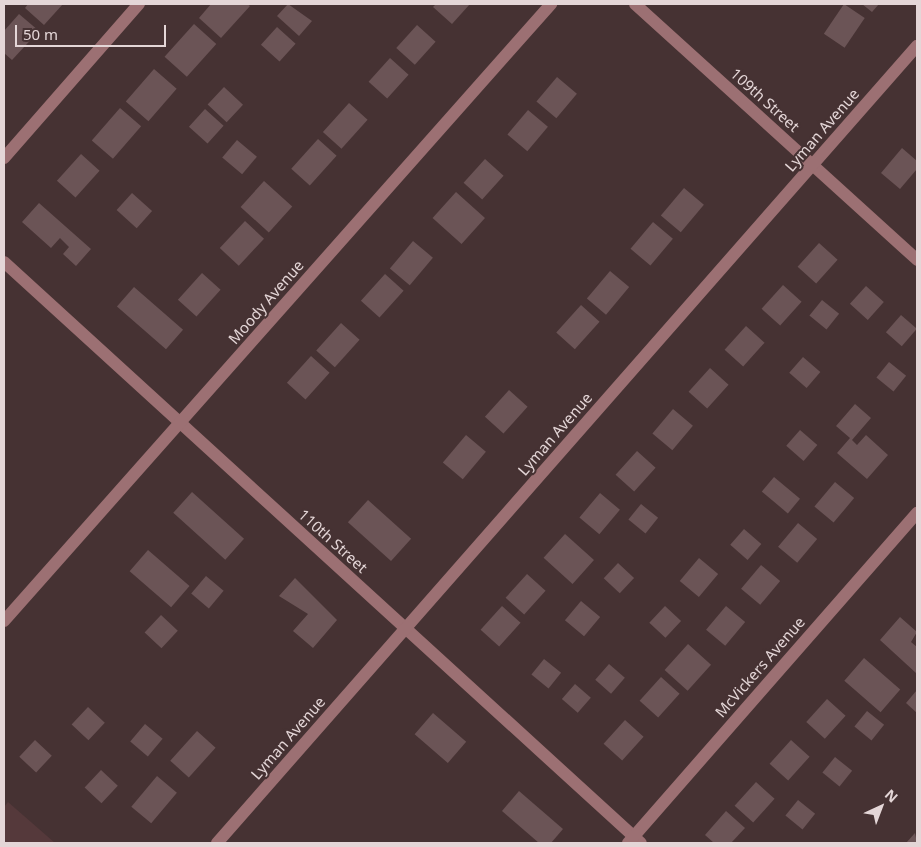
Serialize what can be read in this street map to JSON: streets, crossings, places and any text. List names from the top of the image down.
{
  "streets": {
    "street": [
      "109th Street",
      "Lyman Avenue",
      "Moody Avenue",
      "110th Street",
      "McVickers Avenue"
    ]
  },
  "crossings": [
    ["109th Street", "Lyman Avenue"],
    ["Lyman Avenue", "110th Street"],
    ["Moody Avenue", "110th Street"],
    ["110th Street", "McVickers Avenue"]
  ],
  "scale_bar": "50 m",
  "north": "top right"
}
